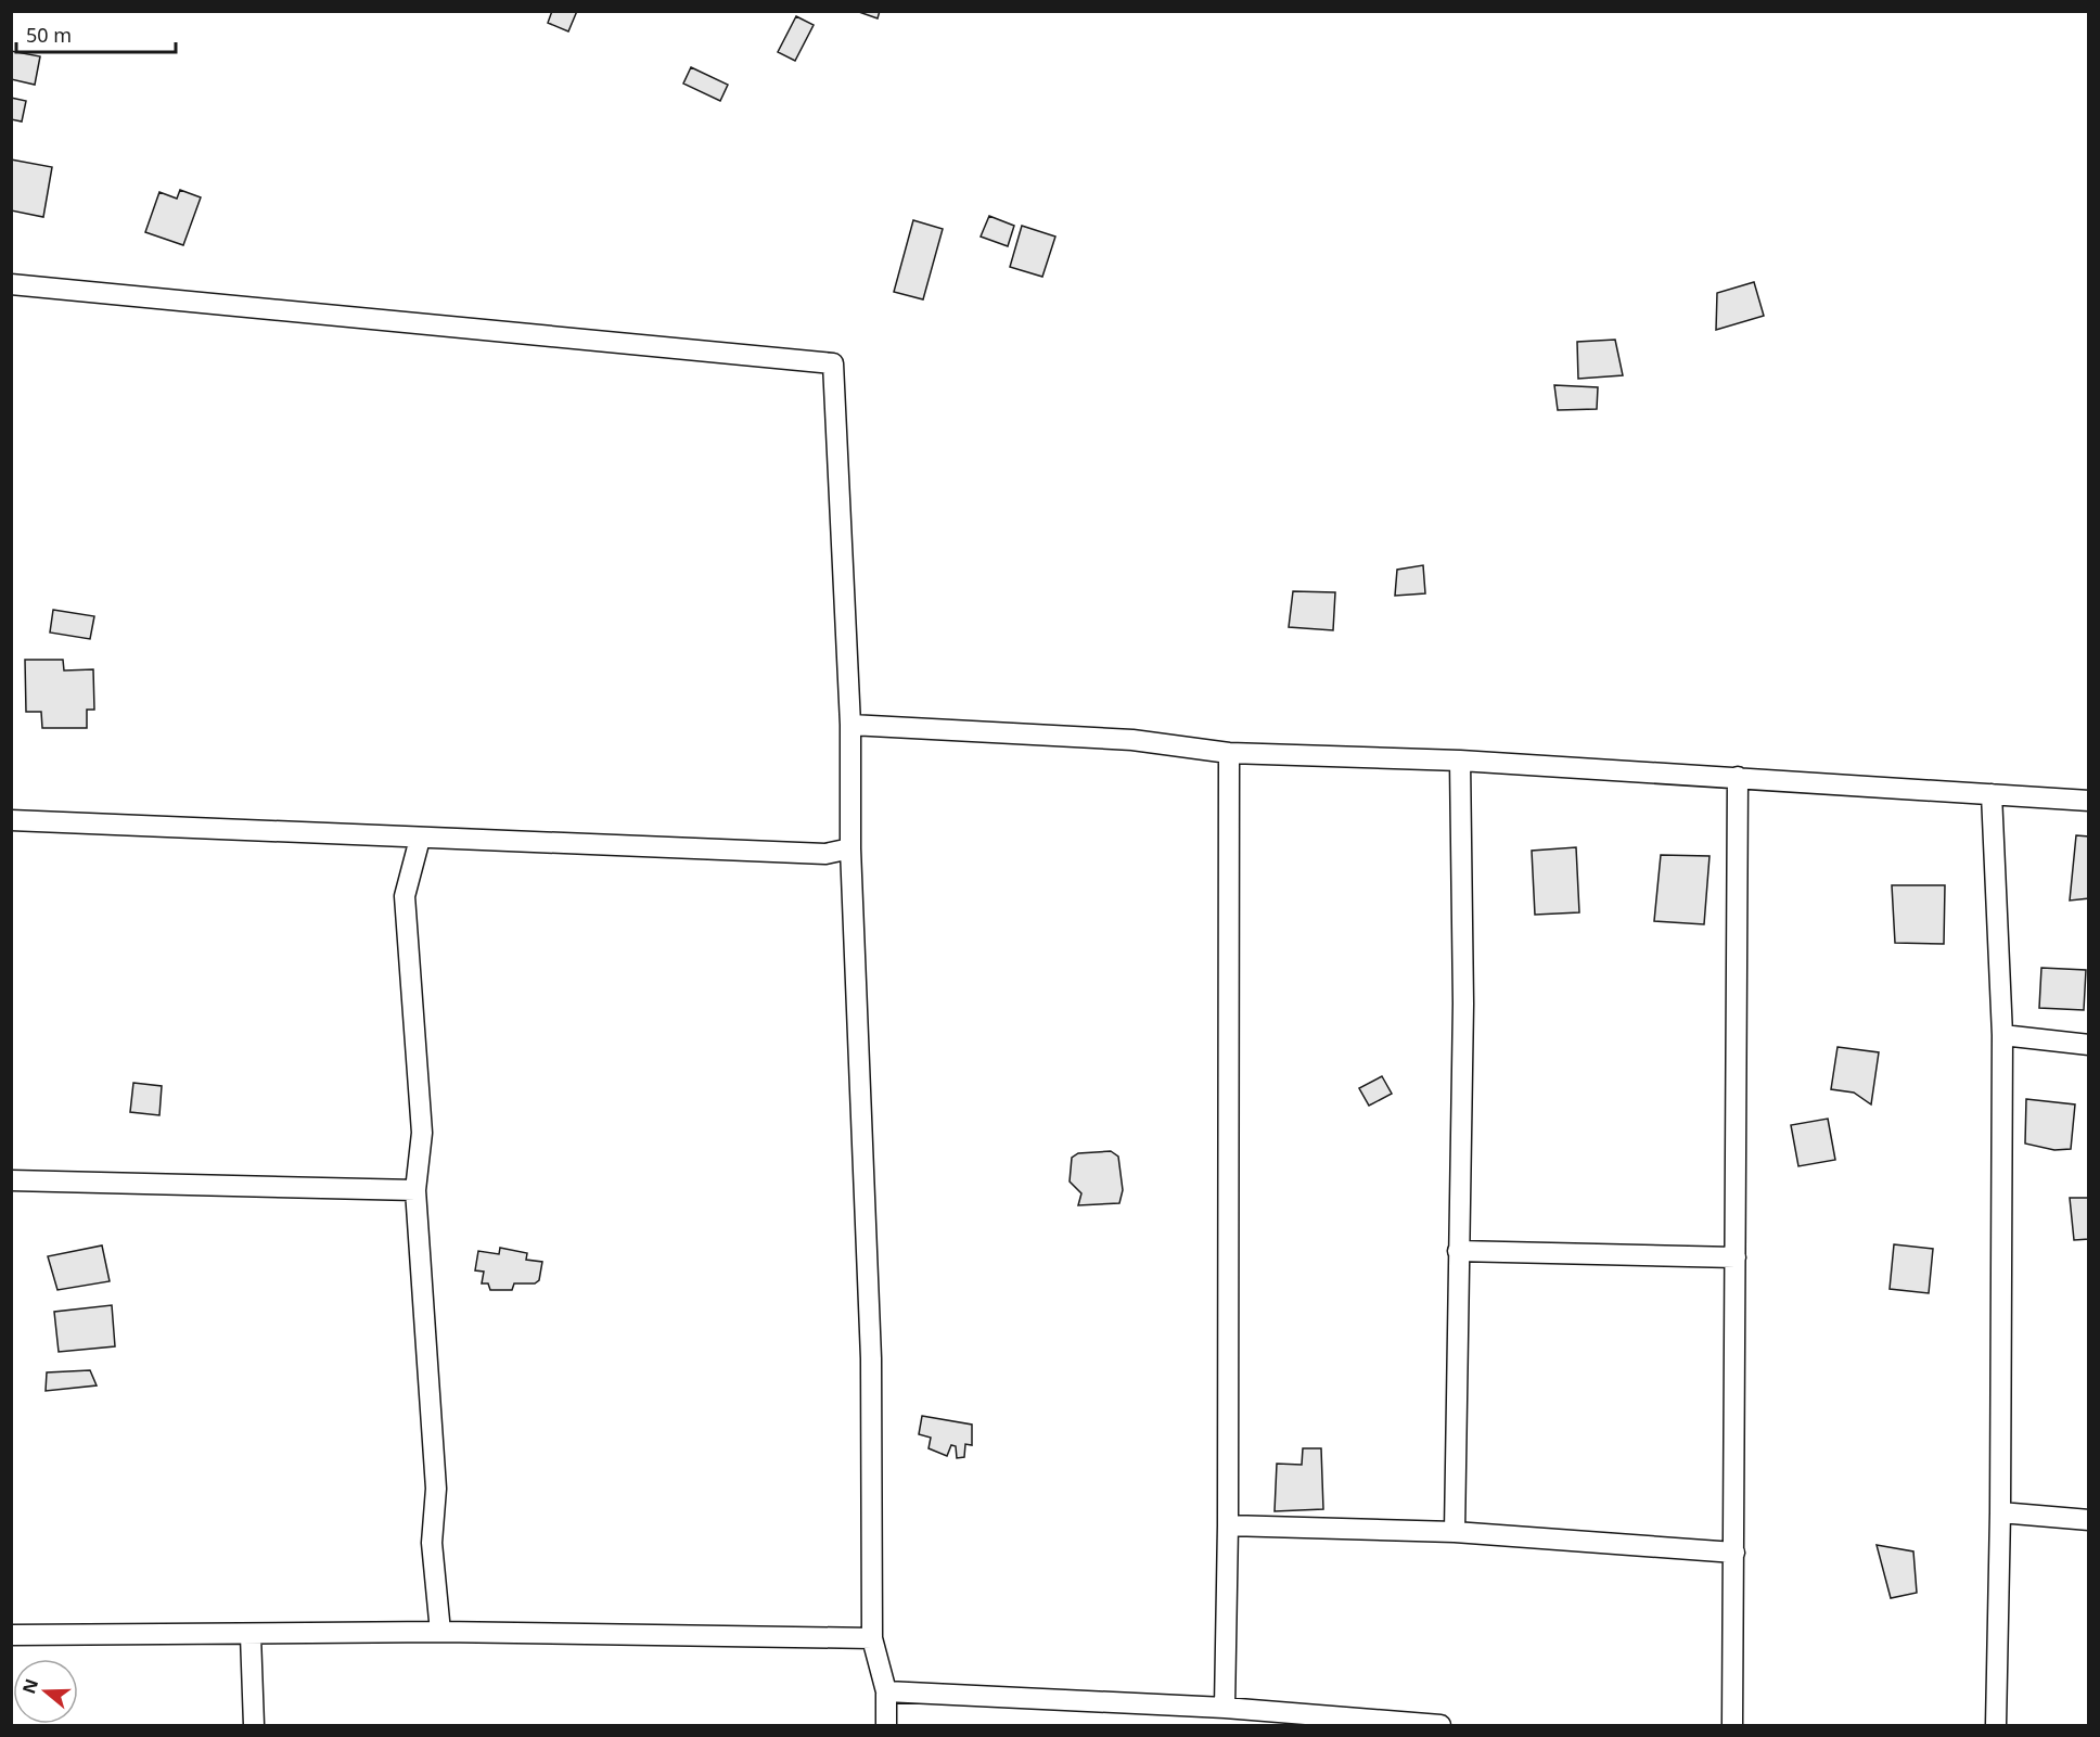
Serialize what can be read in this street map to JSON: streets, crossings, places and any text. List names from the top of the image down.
{
  "scale_bar": "50 m",
  "north": "left"
}
